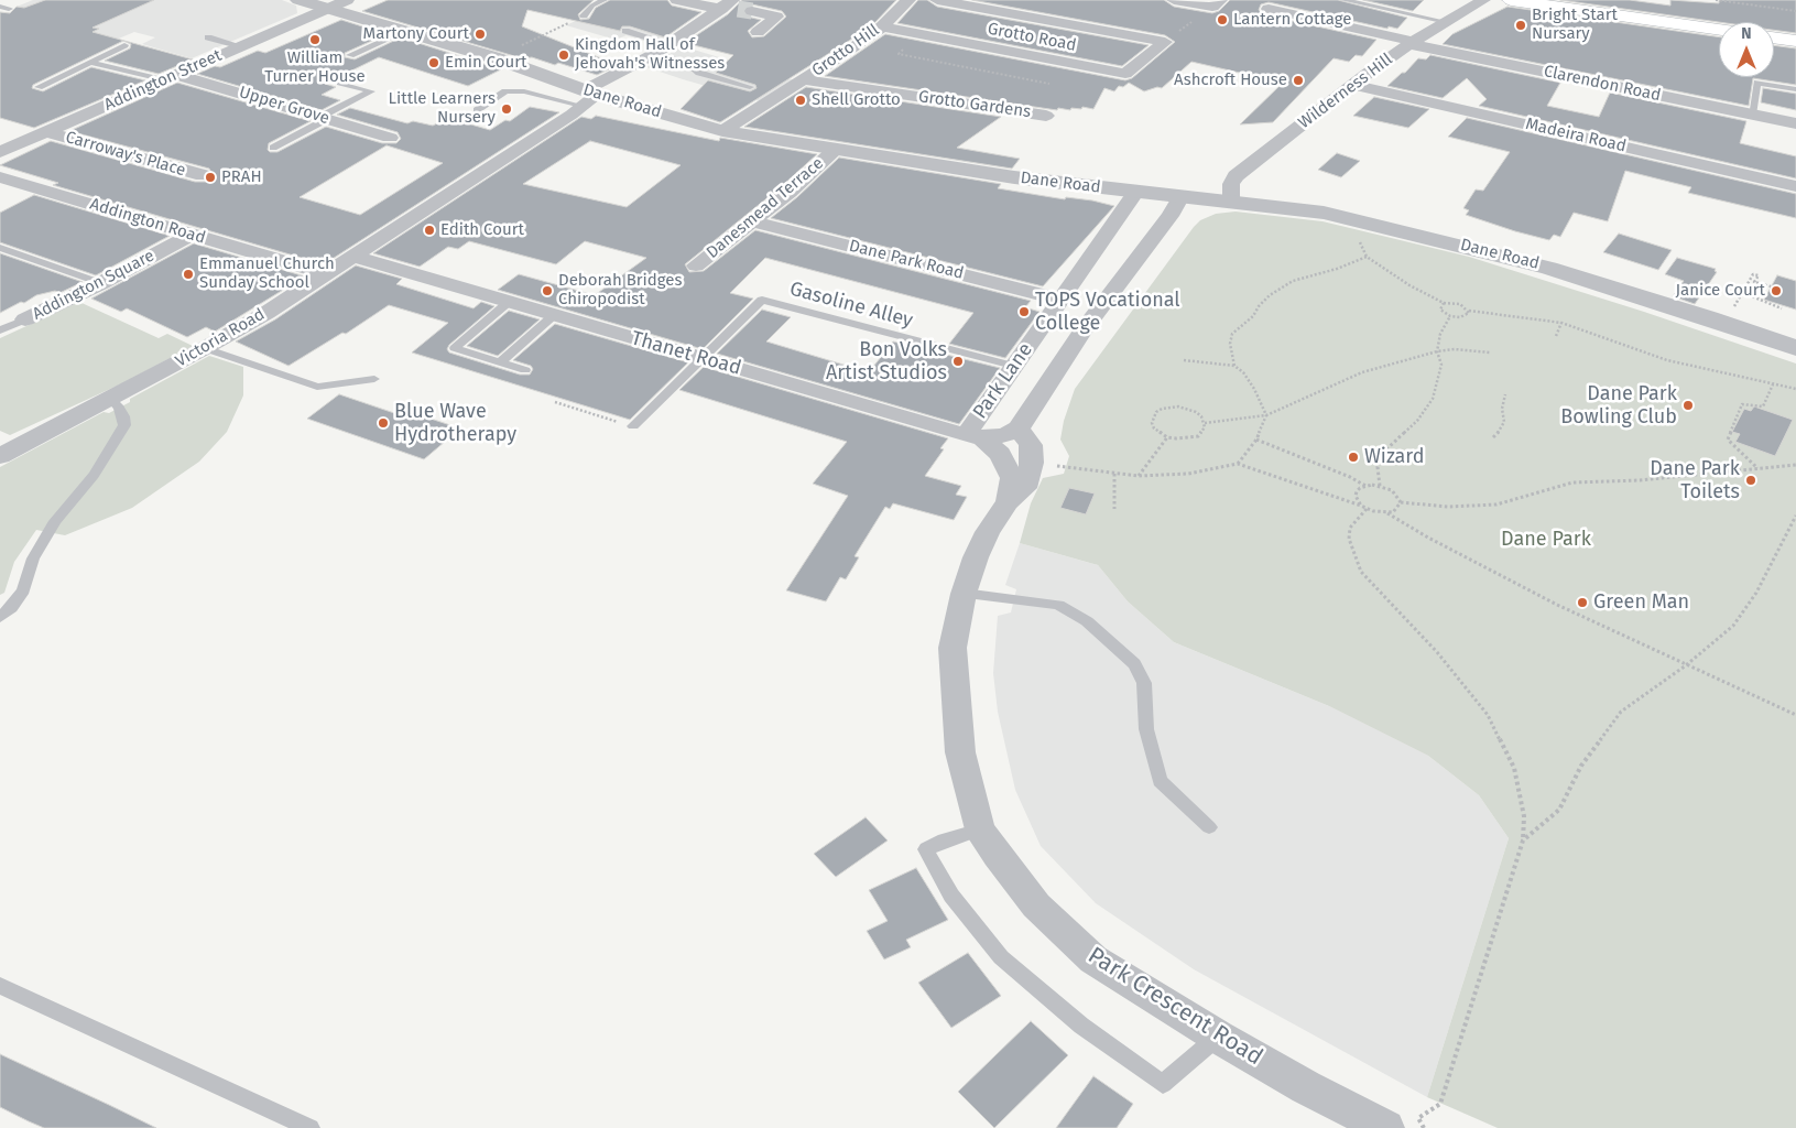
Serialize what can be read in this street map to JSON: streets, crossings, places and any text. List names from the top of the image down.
{
  "streets": {
    "street": [
      "Grotto Road",
      "Grotto Hill",
      "Addington Street",
      "Clarendon Road",
      "Wilderness Hill",
      "Dane Road",
      "Grotto Gardens",
      "Upper Grove",
      "Madeira Road",
      "Carroway's Place",
      "Danesmead Terrace",
      "Addington Road",
      "Dane Park Road",
      "Addington Square",
      "Victoria Road",
      "Thanet Road",
      "Park Lane",
      "Park Crescent Road"
    ],
    "lane": ["Gasoline Alley"]
  },
  "crossings": [
    ["Grotto Road", "Grotto Hill"],
    ["Grotto Hill", "Dane Road"],
    ["Grotto Hill", "Grotto Gardens"],
    ["Addington Street", "Dane Road"],
    ["Addington Street", "Upper Grove"],
    ["Addington Street", "Carroway's Place"],
    ["Clarendon Road", "Wilderness Hill"],
    ["Wilderness Hill", "Dane Road"],
    ["Wilderness Hill", "Madeira Road"],
    ["Dane Road", "Danesmead Terrace"],
    ["Dane Road", "Victoria Road"],
    ["Dane Road", "Park Lane"],
    ["Danesmead Terrace", "Dane Park Road"],
    ["Addington Road", "Addington Square"],
    ["Addington Road", "Victoria Road"],
    ["Dane Park Road", "Park Lane"],
    ["Gasoline Alley", "Thanet Road"],
    ["Gasoline Alley", "Park Lane"],
    ["Victoria Road", "Thanet Road"],
    ["Thanet Road", "Park Lane"],
    ["Thanet Road", "Park Crescent Road"],
    ["Park Lane", "Park Crescent Road"]
  ],
  "parks": ["Dane Park"],
  "places": [
    "Lantern Cottage",
    "Bright Start Nursary",
    "Martony Court",
    "William Turner House",
    "Kingdom Hall of Jehovah's Witnesses",
    "Emin Court",
    "Ashcroft House",
    "Shell Grotto",
    "Little Learners Nursery",
    "PRAH",
    "Edith Court",
    "Emmanuel Church Sunday School",
    "Deborah Bridges Chiropodist",
    "Janice Court",
    "TOPS Vocational College",
    "Bon Volks Artist Studios",
    "Dane Park Bowling Club",
    "Blue Wave Hydrotherapy",
    "Wizard",
    "Dane Park Toilets",
    "Green Man"
  ],
  "north": "top"
}
